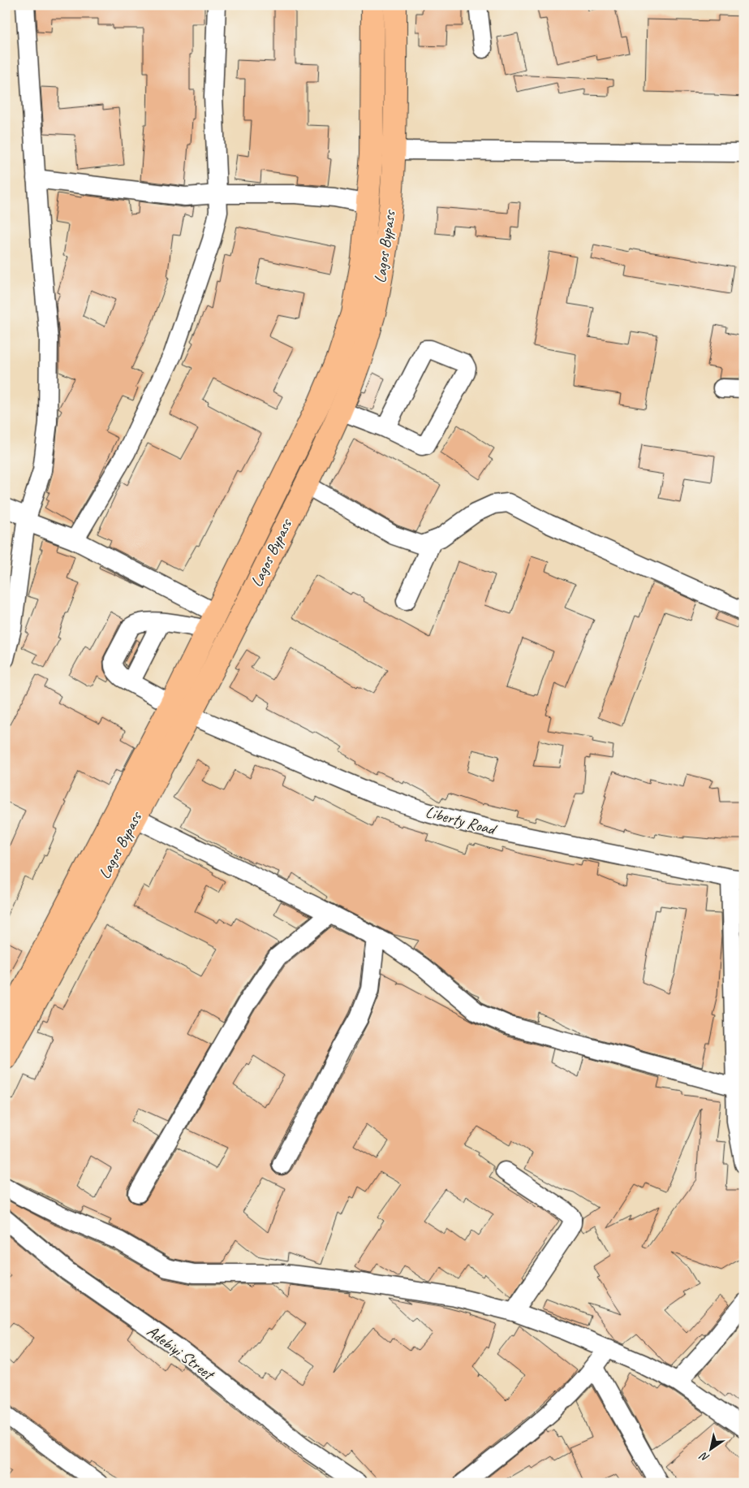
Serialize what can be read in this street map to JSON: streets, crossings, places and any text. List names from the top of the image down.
{
  "streets": {
    "main road": ["Lagos Bypass"],
    "street": ["Liberty Road", "Adebiyi Street"]
  },
  "crossings": [
    ["Lagos Bypass", "Liberty Road"]
  ],
  "north": "bottom left"
}
